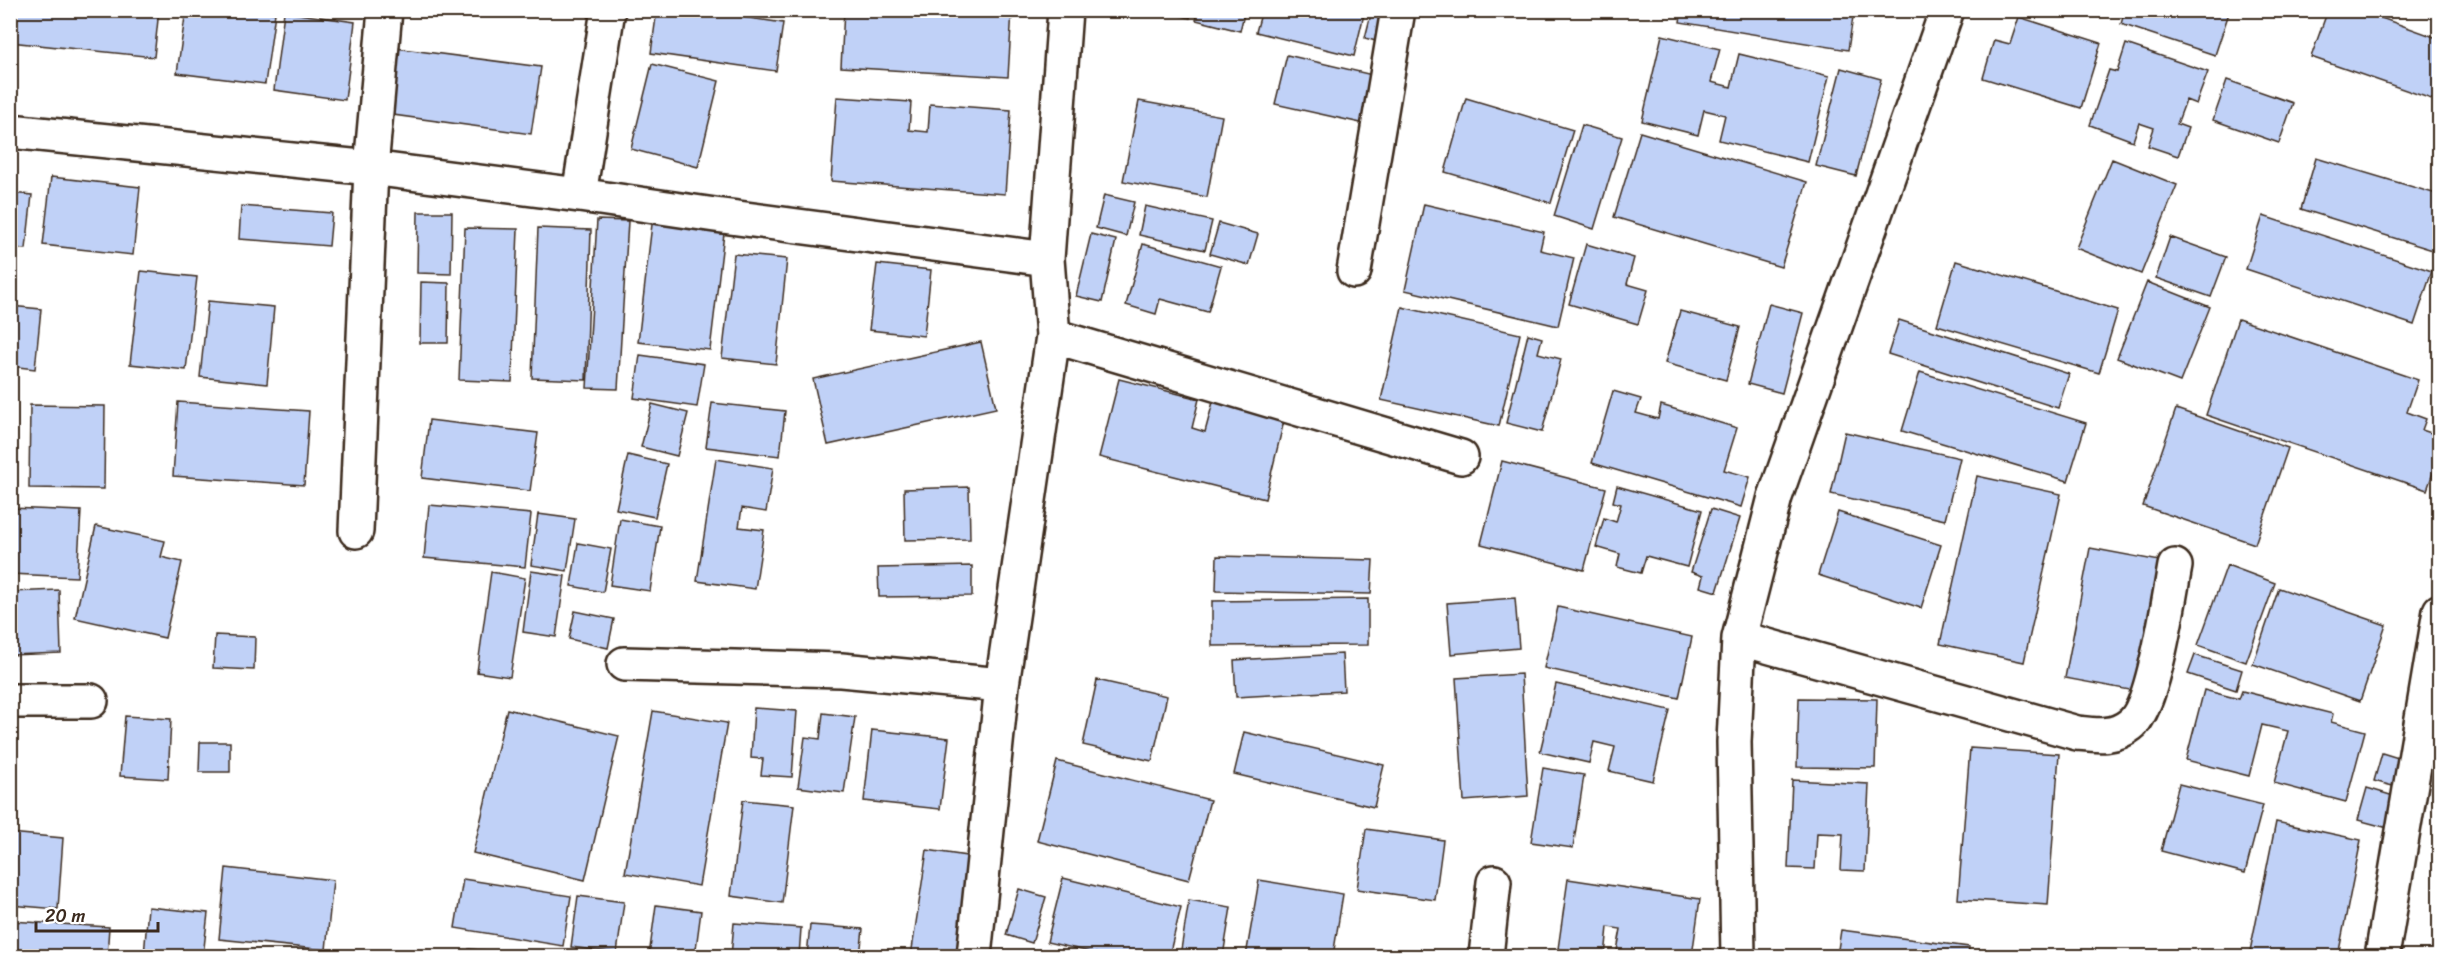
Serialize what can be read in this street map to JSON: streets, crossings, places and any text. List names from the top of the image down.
{
  "scale_bar": "20 m"
}
